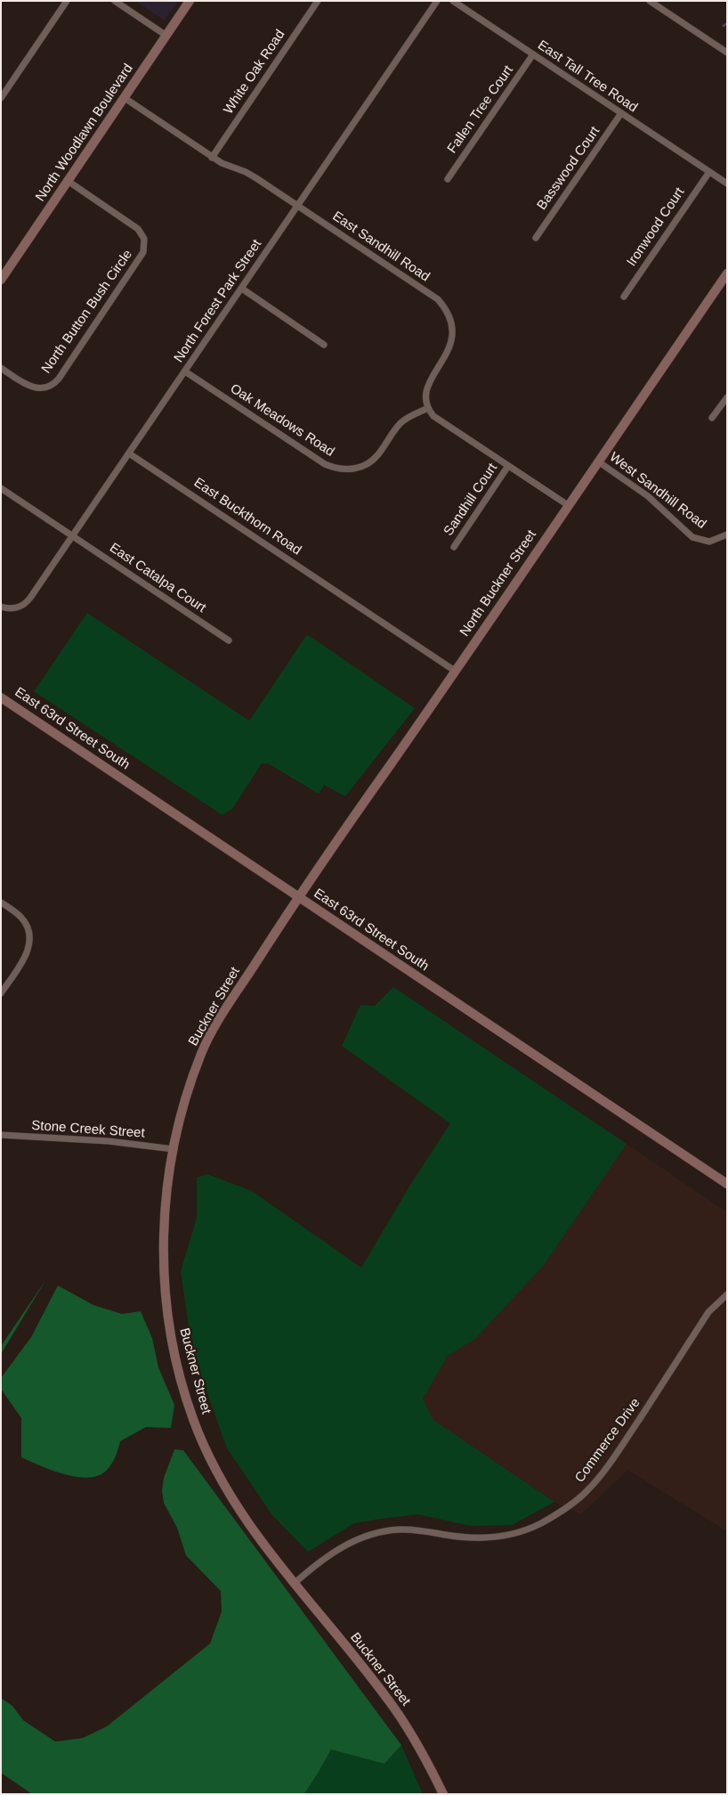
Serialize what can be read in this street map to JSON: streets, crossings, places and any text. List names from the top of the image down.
{
  "streets": {
    "main road": [
      "North Woodlawn Boulevard",
      "North Buckner Street",
      "East 63rd Street South",
      "Buckner Street"
    ],
    "street": [
      "White Oak Road",
      "East Tall Tree Road",
      "Fallen Tree Court",
      "Basswood Court",
      "Ironwood Court",
      "East Sandhill Road",
      "North Forest Park Street",
      "North Button Bush Circle",
      "Oak Meadows Road",
      "West Sandhill Road",
      "Sandhill Court",
      "East Buckthorn Road",
      "East Catalpa Court",
      "Stone Creek Street",
      "Commerce Drive"
    ]
  },
  "crossings": [
    ["White Oak Road", "East Sandhill Road"],
    ["East Tall Tree Road", "Fallen Tree Court"],
    ["East Tall Tree Road", "Basswood Court"],
    ["East Tall Tree Road", "Ironwood Court"],
    ["North Woodlawn Boulevard", "East Sandhill Road"],
    ["North Woodlawn Boulevard", "North Button Bush Circle"],
    ["East Sandhill Road", "North Forest Park Street"],
    ["East Sandhill Road", "Oak Meadows Road"],
    ["North Forest Park Street", "Oak Meadows Road"],
    ["North Forest Park Street", "East Buckthorn Road"],
    ["North Forest Park Street", "East Catalpa Court"],
    ["West Sandhill Road", "North Buckner Street"],
    ["East Buckthorn Road", "North Buckner Street"],
    ["North Buckner Street", "East 63rd Street South"],
    ["North Buckner Street", "Buckner Street"],
    ["Buckner Street", "Stone Creek Street"],
    ["Buckner Street", "Commerce Drive"]
  ]
}
